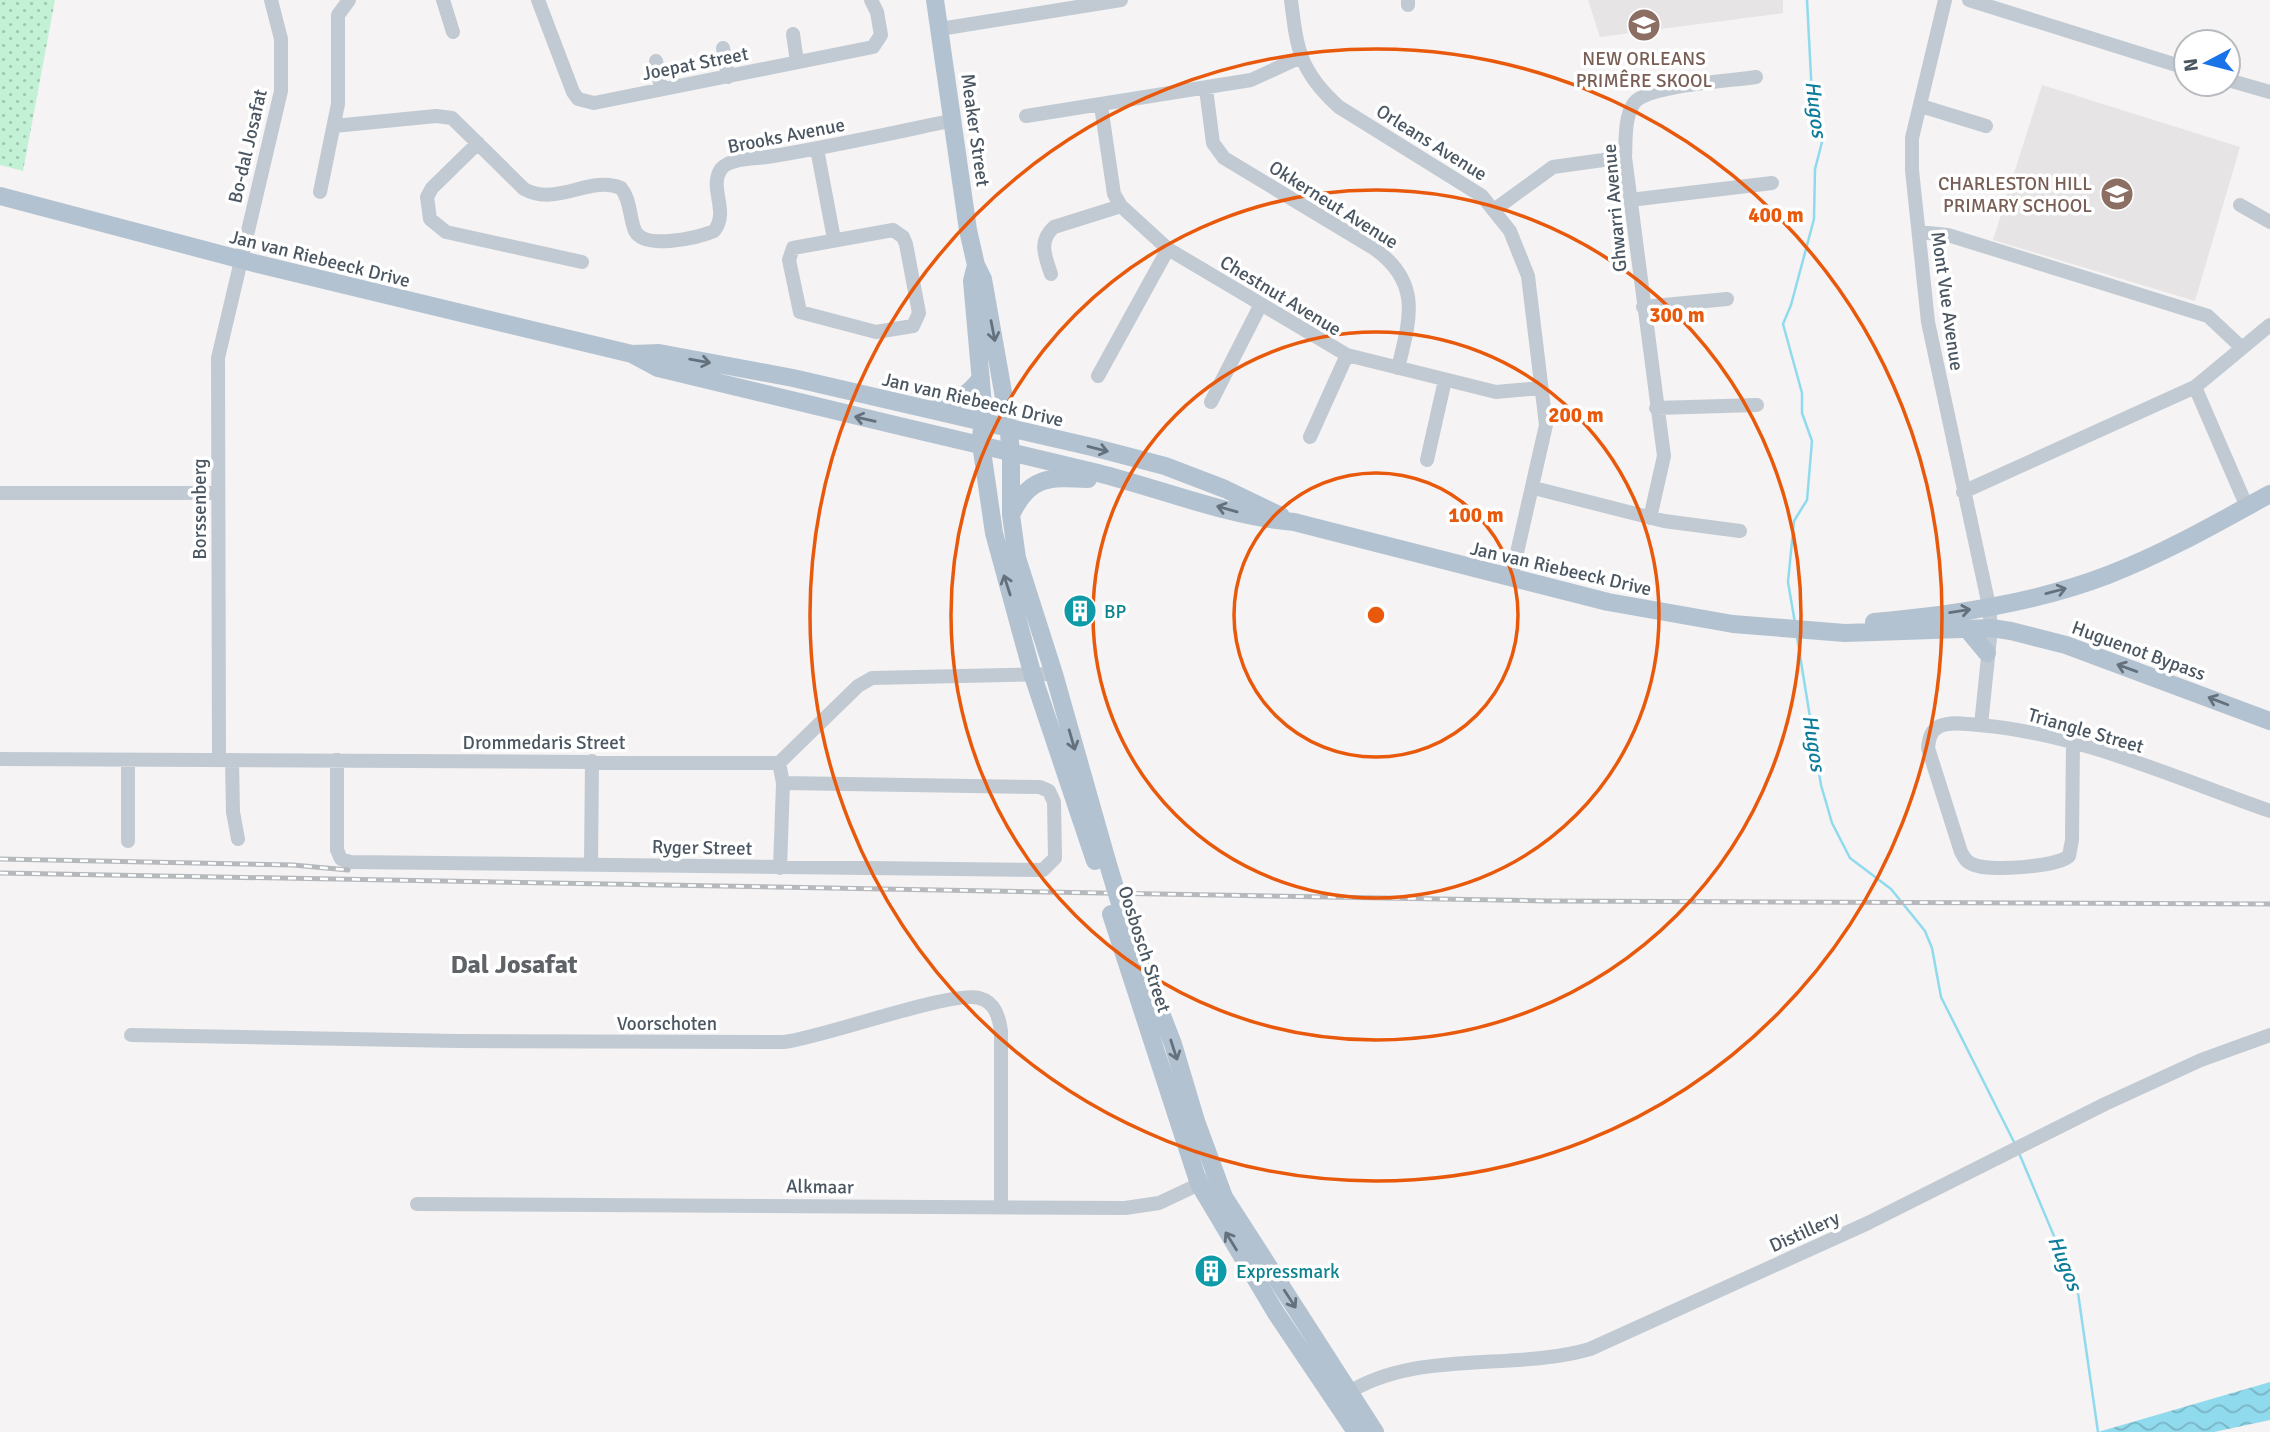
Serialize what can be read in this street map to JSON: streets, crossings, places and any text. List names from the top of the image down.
{
  "streets": {
    "main road": [
      "Meaker Street",
      "Jan van Riebeeck Drive",
      "Huguenot Bypass",
      "Oosbosch Street"
    ],
    "street": [
      "Joepat Street",
      "Brooks Avenue",
      "Orleans Avenue",
      "Bo-dal Josafat",
      "Okkerneut Avenue",
      "Ghwarri Avenue",
      "Chestnut Avenue",
      "Mont Vue Avenue",
      "Borssenberg",
      "Triangle Street",
      "Drommedaris Street",
      "Ryger Street",
      "Voorschoten",
      "Alkmaar",
      "Distillery"
    ]
  },
  "crossings": [
    ["Meaker Street", "Brooks Avenue"],
    ["Meaker Street", "Jan van Riebeeck Drive"],
    ["Meaker Street", "Oosbosch Street"],
    ["Orleans Avenue", "Jan van Riebeeck Drive"],
    ["Orleans Avenue", "Chestnut Avenue"],
    ["Bo-dal Josafat", "Jan van Riebeeck Drive"],
    ["Bo-dal Josafat", "Borssenberg"],
    ["Okkerneut Avenue", "Chestnut Avenue"],
    ["Jan van Riebeeck Drive", "Mont Vue Avenue"],
    ["Jan van Riebeeck Drive", "Borssenberg"],
    ["Jan van Riebeeck Drive", "Huguenot Bypass"],
    ["Jan van Riebeeck Drive", "Oosbosch Street"],
    ["Mont Vue Avenue", "Huguenot Bypass"],
    ["Borssenberg", "Drommedaris Street"],
    ["Drommedaris Street", "Ryger Street"],
    ["Oosbosch Street", "Alkmaar"],
    ["Oosbosch Street", "Distillery"],
    ["Voorschoten", "Alkmaar"]
  ],
  "one_way": ["Huguenot Bypass"],
  "districts": ["Dal Josafat"],
  "water": ["Hugos"],
  "places": {
    "school or university": ["NEW ORLEANS PRIMÊRE SKOOL", "CHARLESTON HILL PRIMARY SCHOOL"],
    "building": ["BP", "Expressmark"]
  },
  "north": "left",
  "rings": [
    "400 m",
    "300 m",
    "200 m",
    "100 m"
  ]
}
